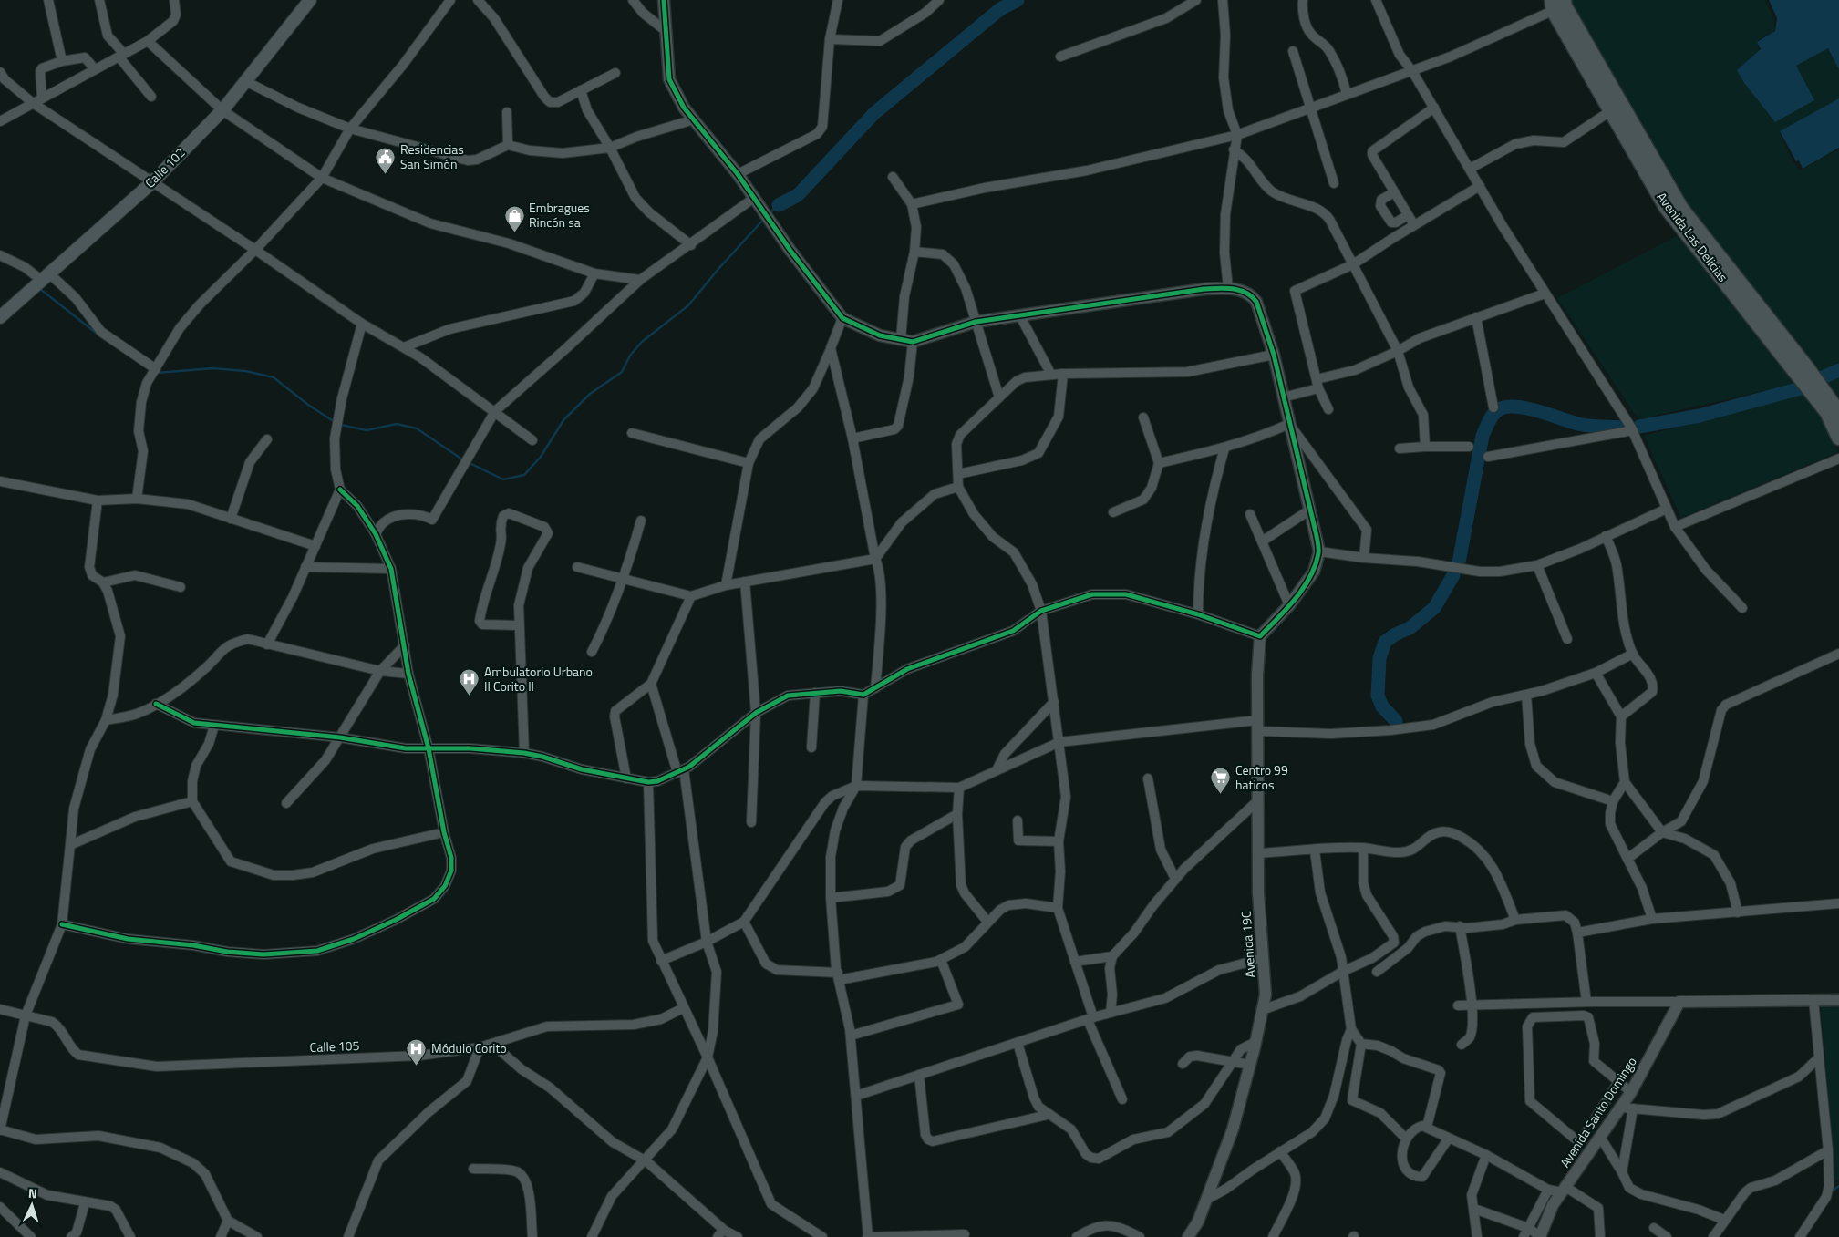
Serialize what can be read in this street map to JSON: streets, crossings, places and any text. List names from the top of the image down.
{
  "streets": {
    "main road": ["Calle 102", "Avenida Las Delicias"],
    "street": ["Avenida 19C", "Calle 105", "Avenida Santo Domingo"]
  },
  "places": {
    "public building": ["Residencias San Simón"],
    "shop": ["Embragues Rincón sa"],
    "hospital": ["Ambulatorio Urbano II Corito II", "Módulo Corito"],
    "supermarket": ["Centro 99 haticos"]
  },
  "north": "top"
}
